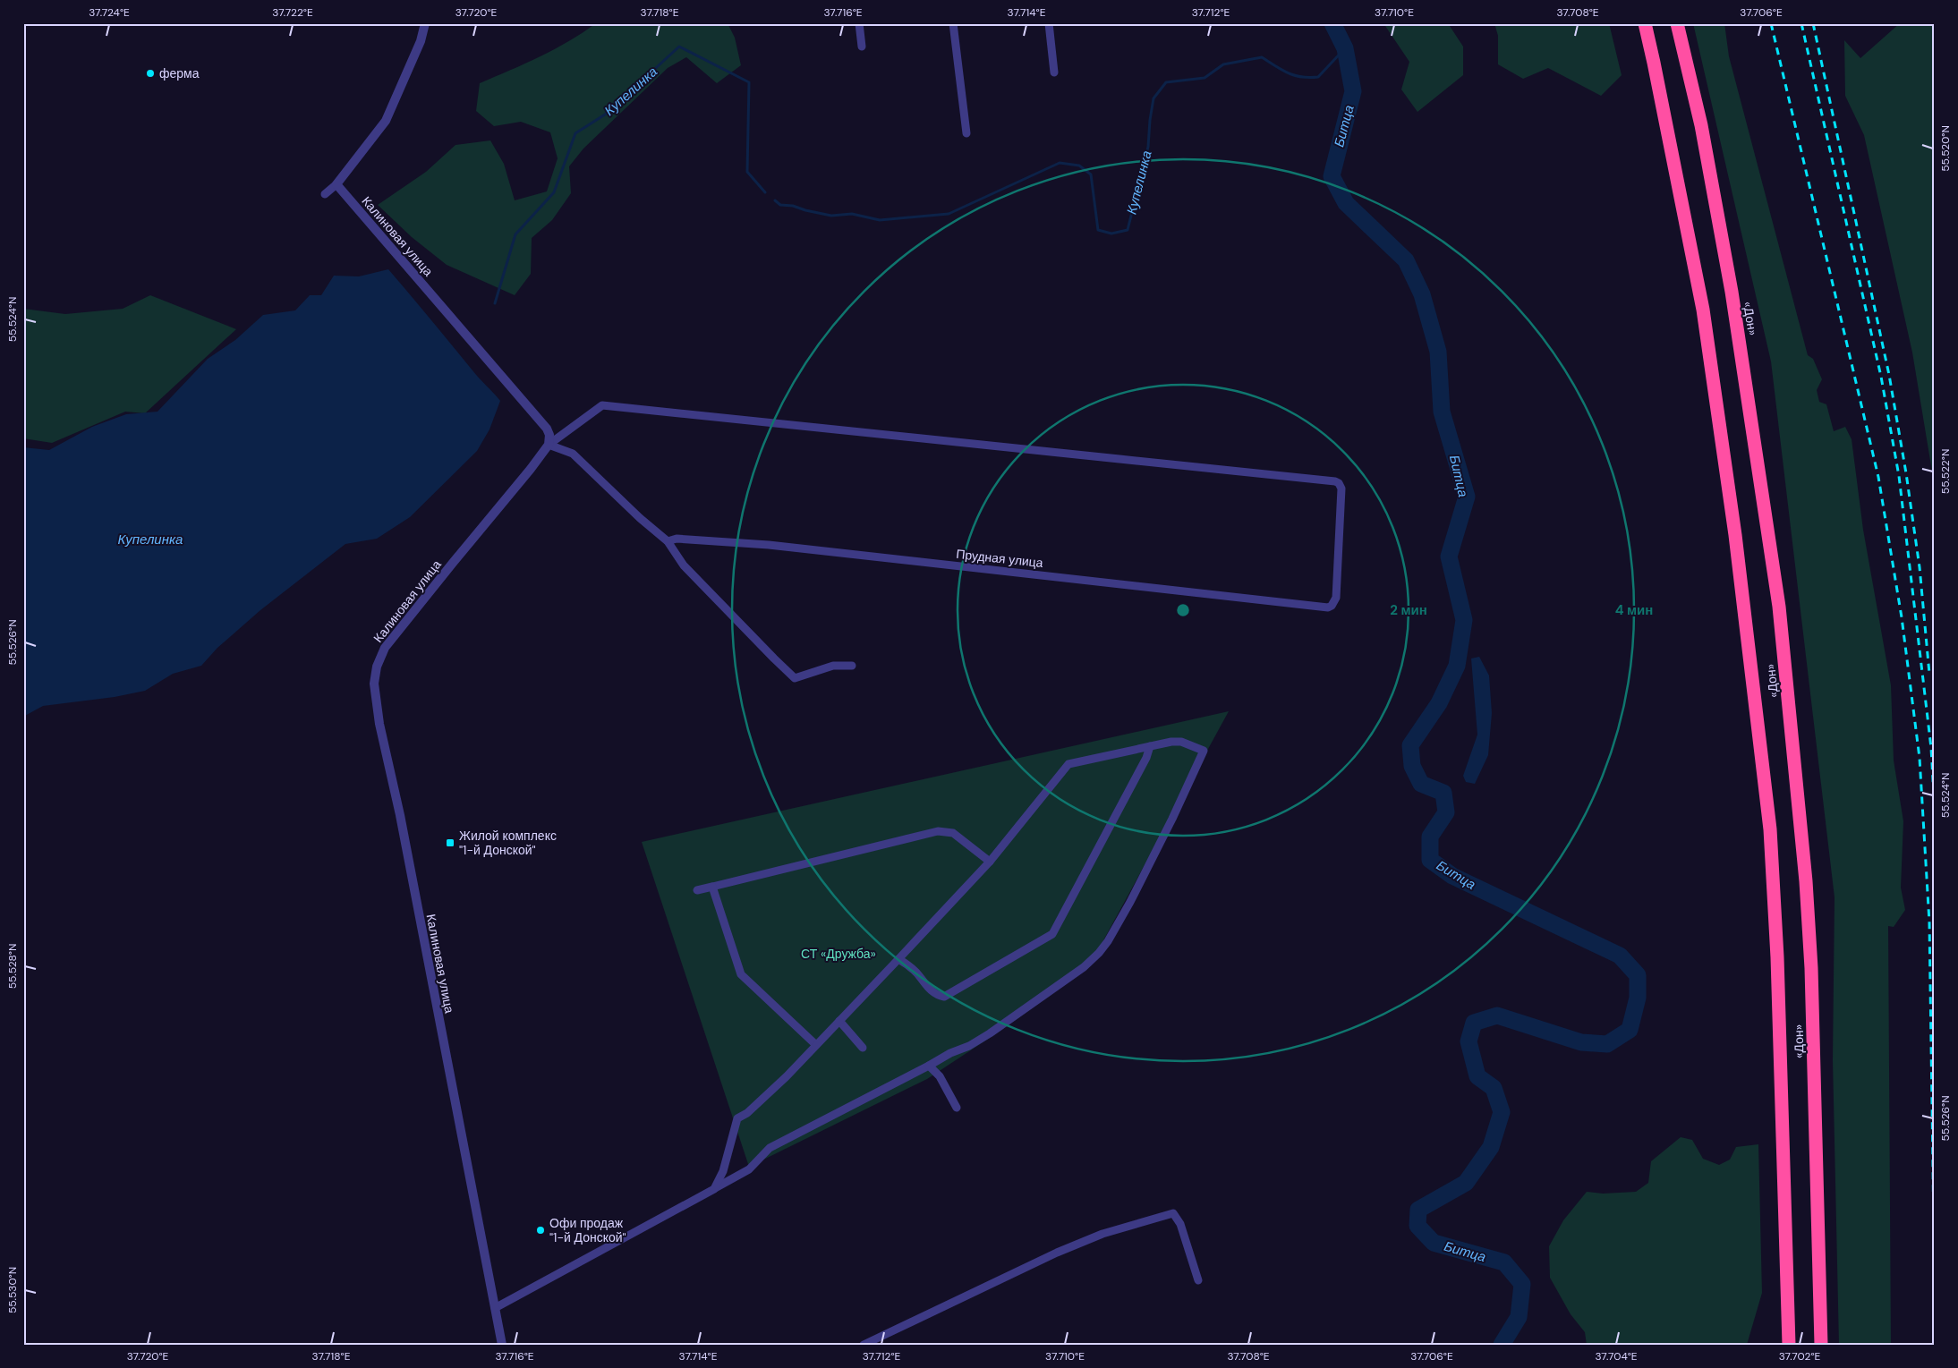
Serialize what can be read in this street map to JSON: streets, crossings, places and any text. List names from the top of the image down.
{
  "streets": {
    "highway": ["«Дон»"],
    "street": ["Калиновая улица", "Прудная улица"]
  },
  "crossings": [
    ["Калиновая улица", "Прудная улица"]
  ],
  "water": ["Купелинка", "Битца"],
  "parks": ["СТ «Дружба»"],
  "places": {
    "other": ["ферма", "Офи продаж \"1-й Донской\""],
    "transit": ["Жилой комплекс \"1-й Донской\""]
  },
  "coordinates": [
    "37.724°E",
    "37.722°E",
    "37.720°E",
    "37.718°E",
    "37.716°E",
    "37.714°E",
    "37.712°E",
    "37.710°E",
    "37.708°E",
    "37.706°E",
    "55.520°N",
    "55.524°N",
    "55.522°N",
    "55.526°N",
    "55.528°N",
    "55.530°N",
    "37.704°E",
    "37.702°E"
  ],
  "rings": ["2 мин", "4 мин"]
}
